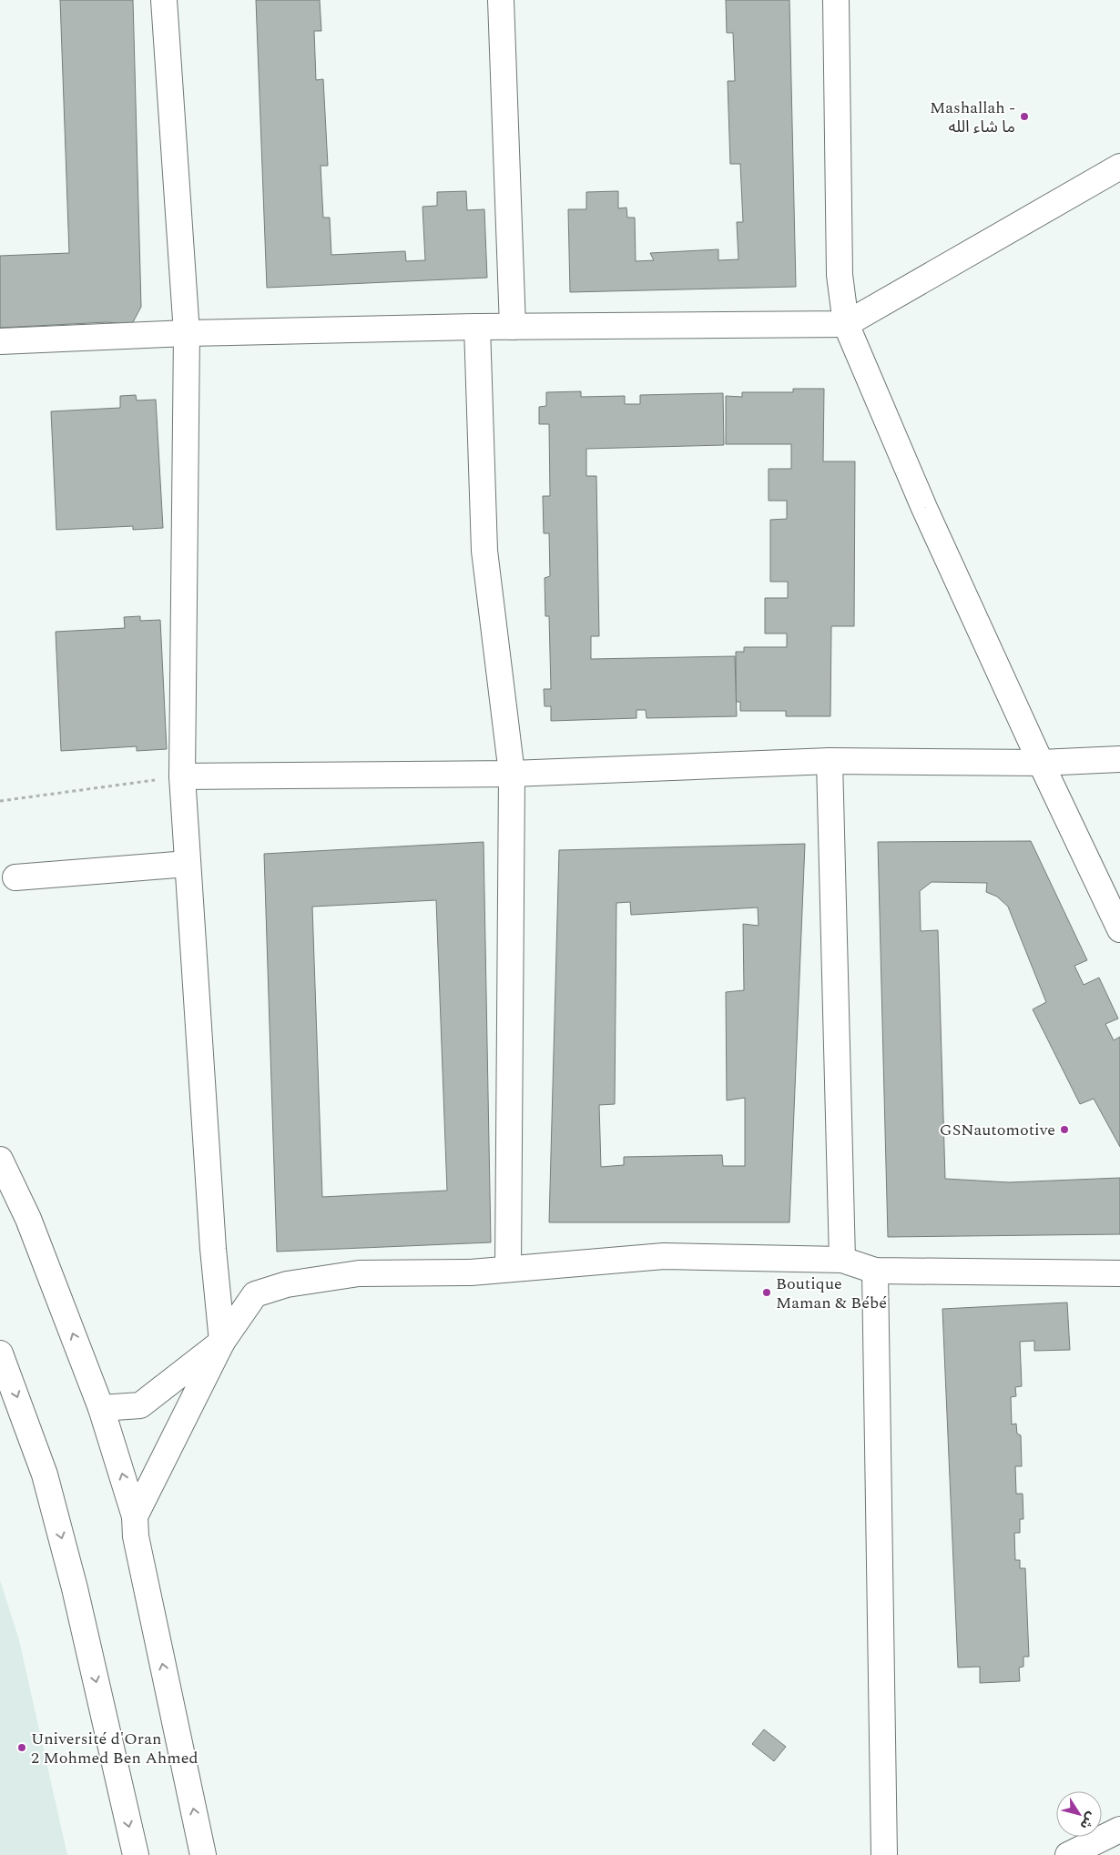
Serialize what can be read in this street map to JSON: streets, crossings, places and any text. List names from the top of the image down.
{
  "places": [
    "Mashallah - ما شاء الله",
    "GSNautomotive",
    "Boutique Maman & Bébé",
    "Université d'Oran 2 Mohmed Ben Ahmed"
  ],
  "north": "bottom right"
}
